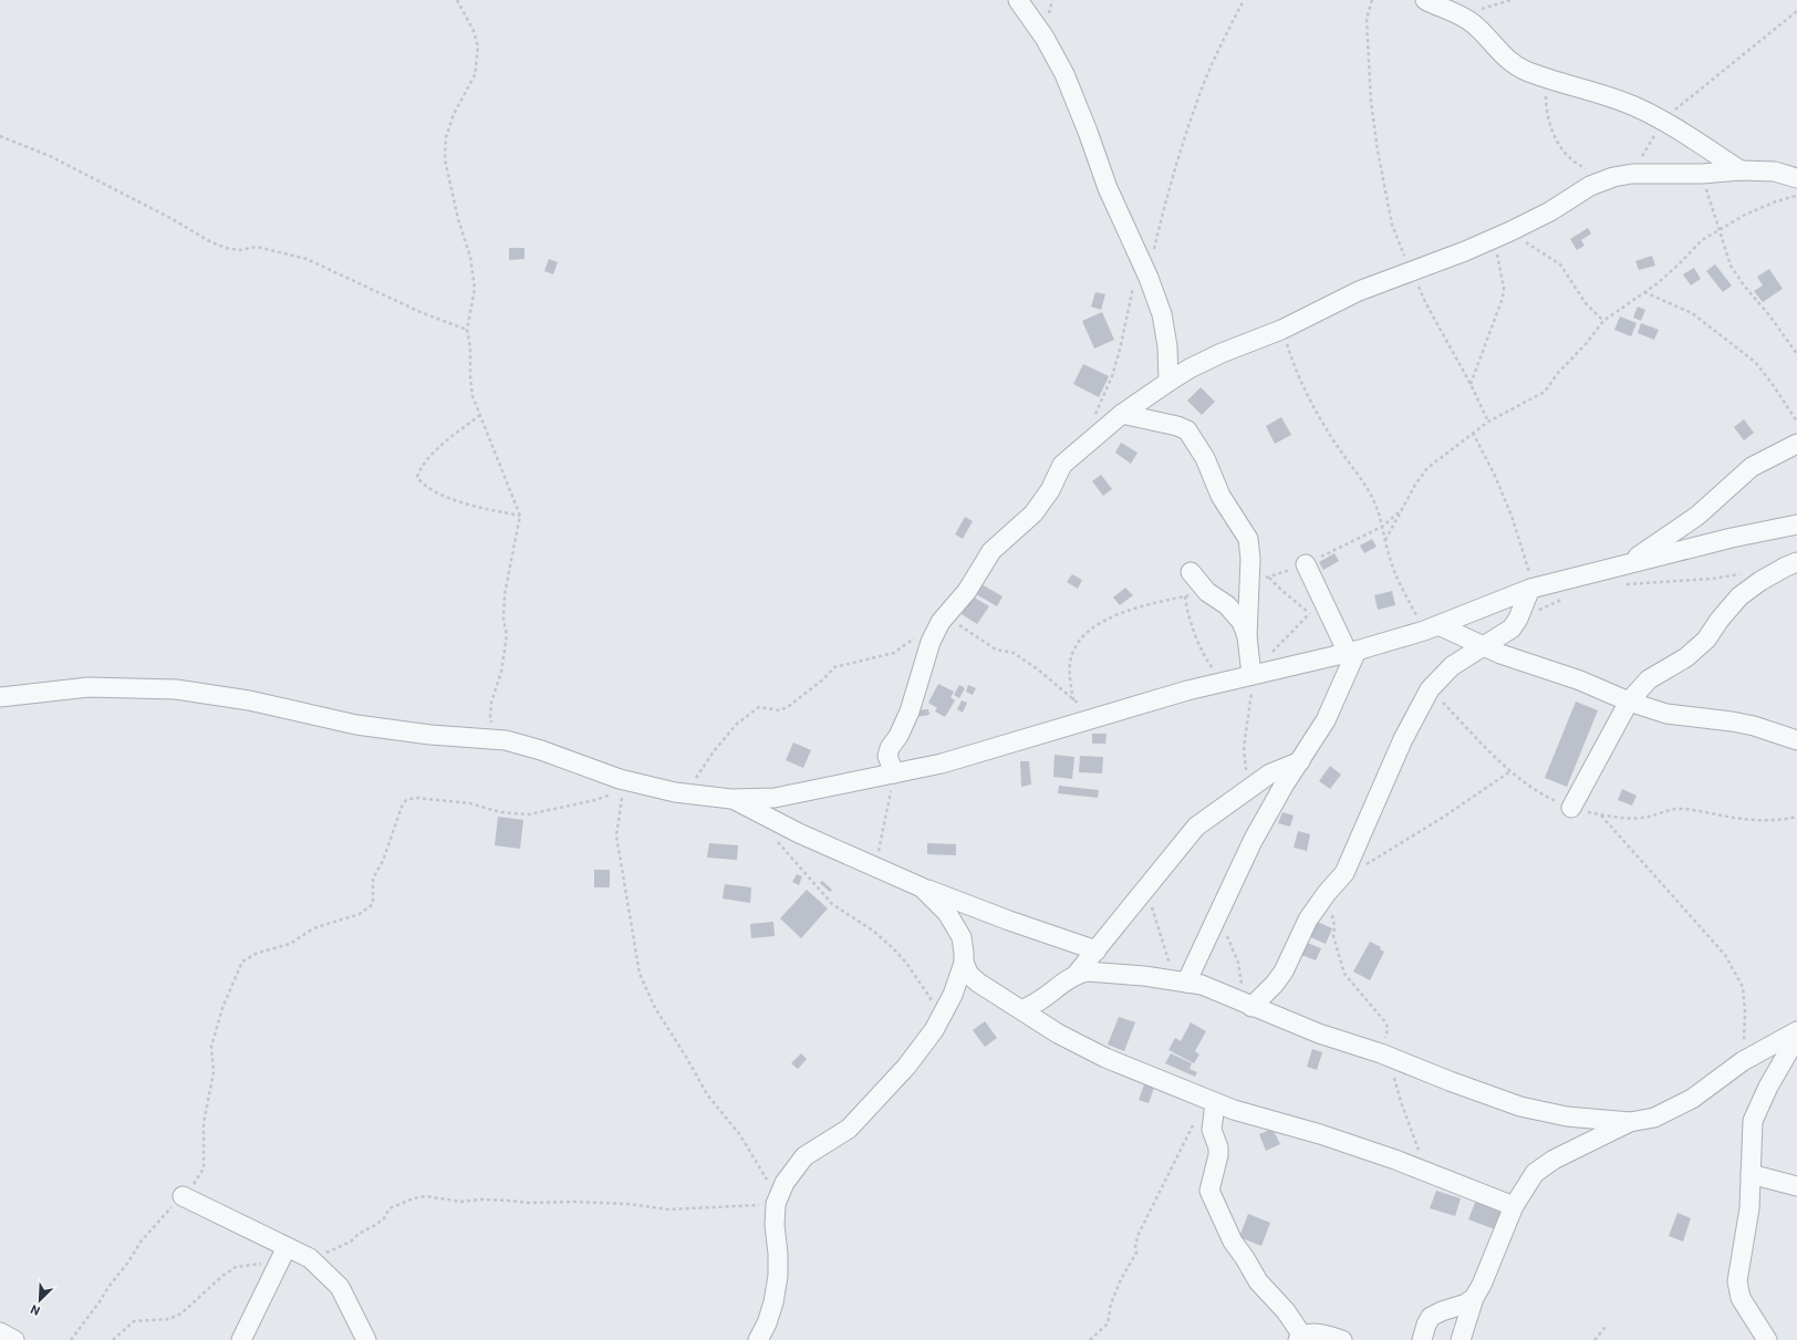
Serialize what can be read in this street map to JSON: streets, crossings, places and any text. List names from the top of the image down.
{
  "north": "bottom left"
}
